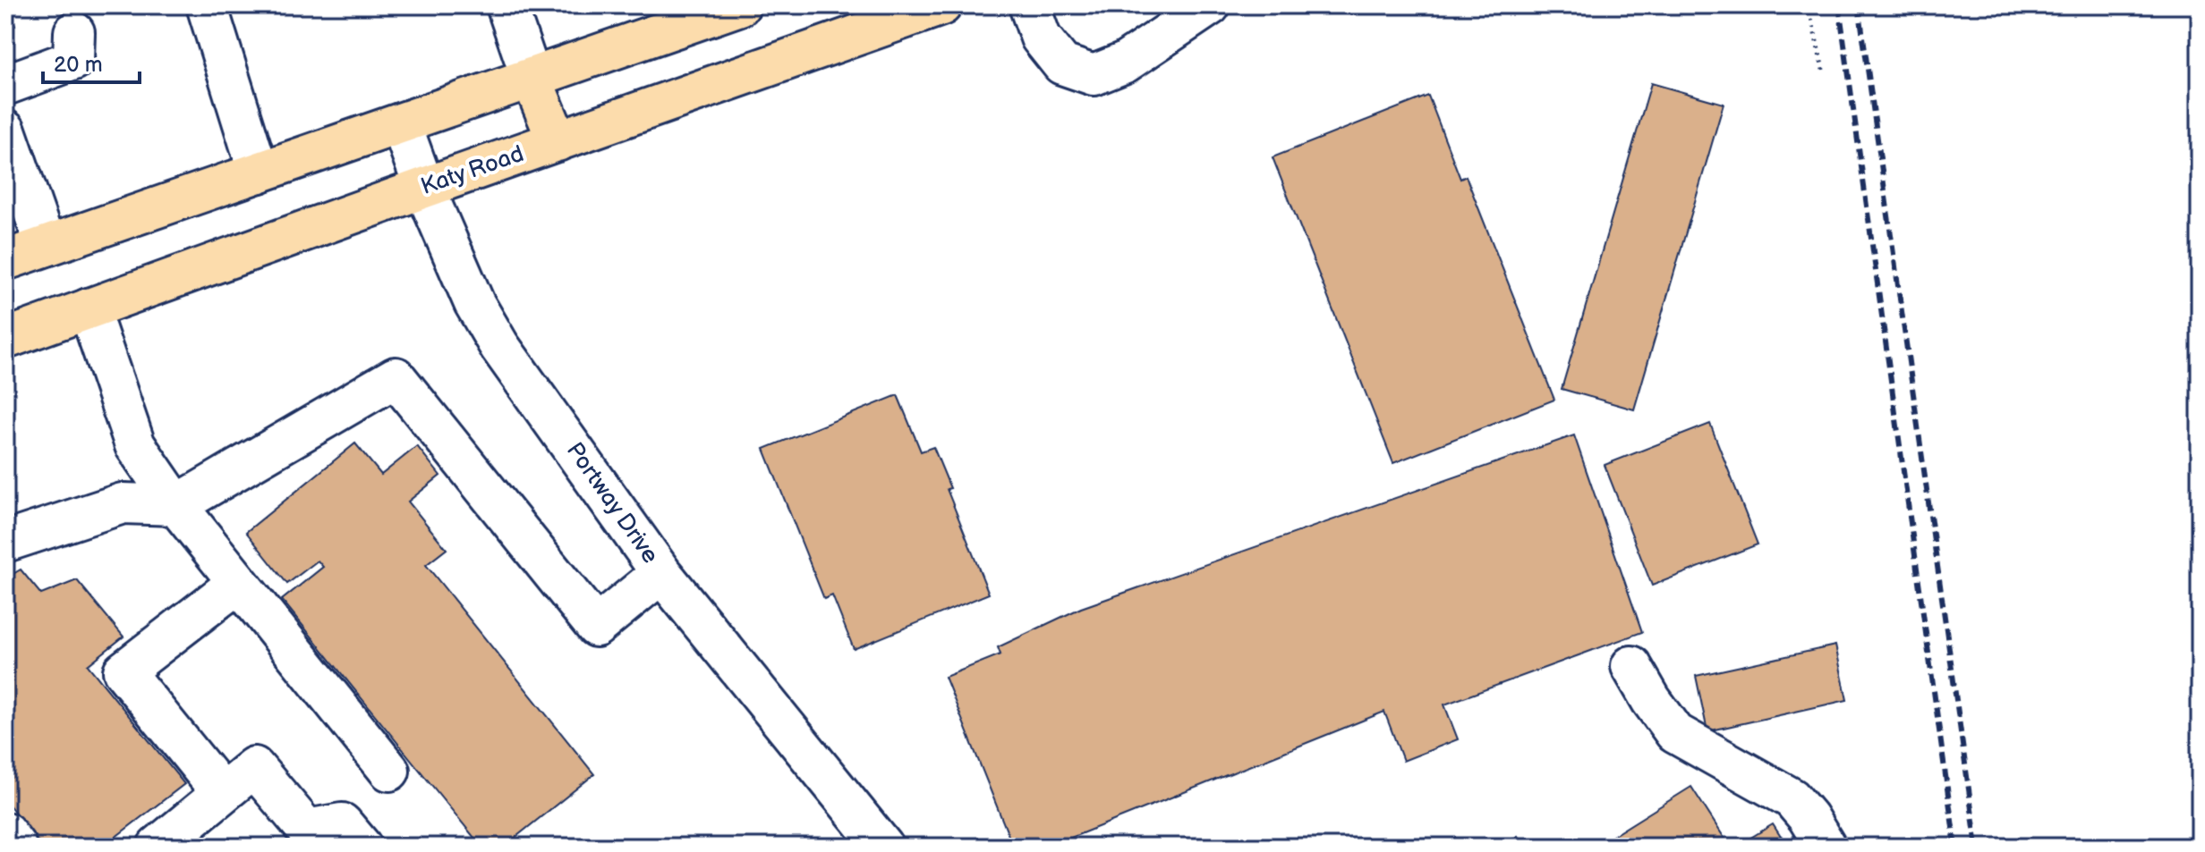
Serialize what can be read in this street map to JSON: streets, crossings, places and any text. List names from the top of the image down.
{
  "streets": {
    "main road": ["Katy Road"],
    "street": ["Portway Drive"]
  },
  "crossings": [
    ["Katy Road", "Portway Drive"]
  ],
  "scale_bar": "20 m"
}
